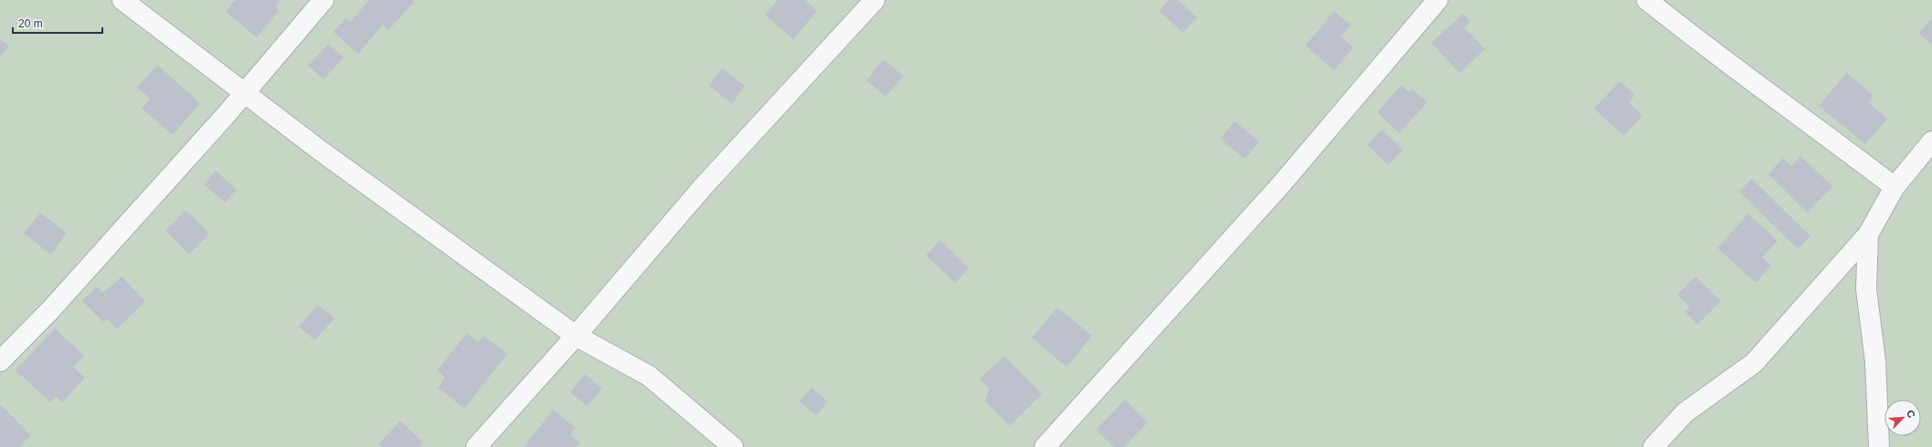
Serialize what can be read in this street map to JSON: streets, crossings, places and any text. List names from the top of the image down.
{
  "scale_bar": "20 m",
  "north": "top right"
}
